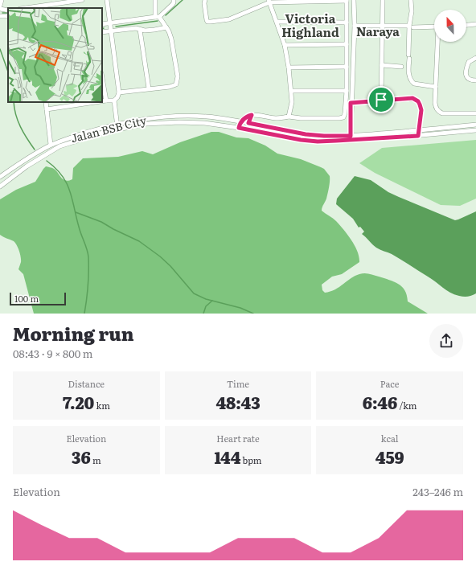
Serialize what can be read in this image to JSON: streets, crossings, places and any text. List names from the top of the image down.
{
  "streets": {
    "street": ["Jalan BSB City"]
  },
  "districts": ["Victoria Highland", "Naraya"],
  "scale_bar": "100 m",
  "north": "top",
  "page": {
    "scale": "100 m",
    "heading": ["Morning run", "08:43 · 9 × 800 m"],
    "stats": [
      ["Distance", "7.20 km"],
      ["Time", "48:43"],
      ["Pace", "6:46 /km"],
      ["Elevation", "36 m"],
      ["Heart rate", "144 bpm"],
      ["kcal", "459"]
    ],
    "chart": ["Elevation", "243–246 m"]
  }
}
